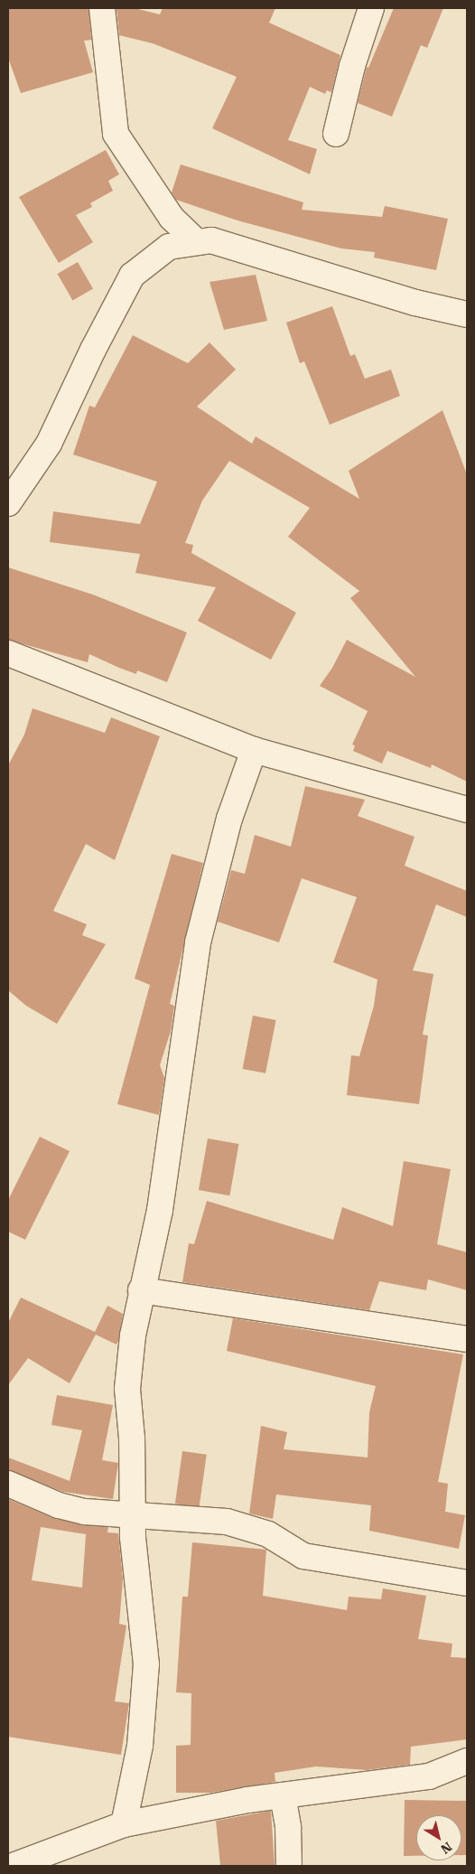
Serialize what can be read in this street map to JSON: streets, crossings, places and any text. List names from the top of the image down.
{
  "north": "bottom right"
}
